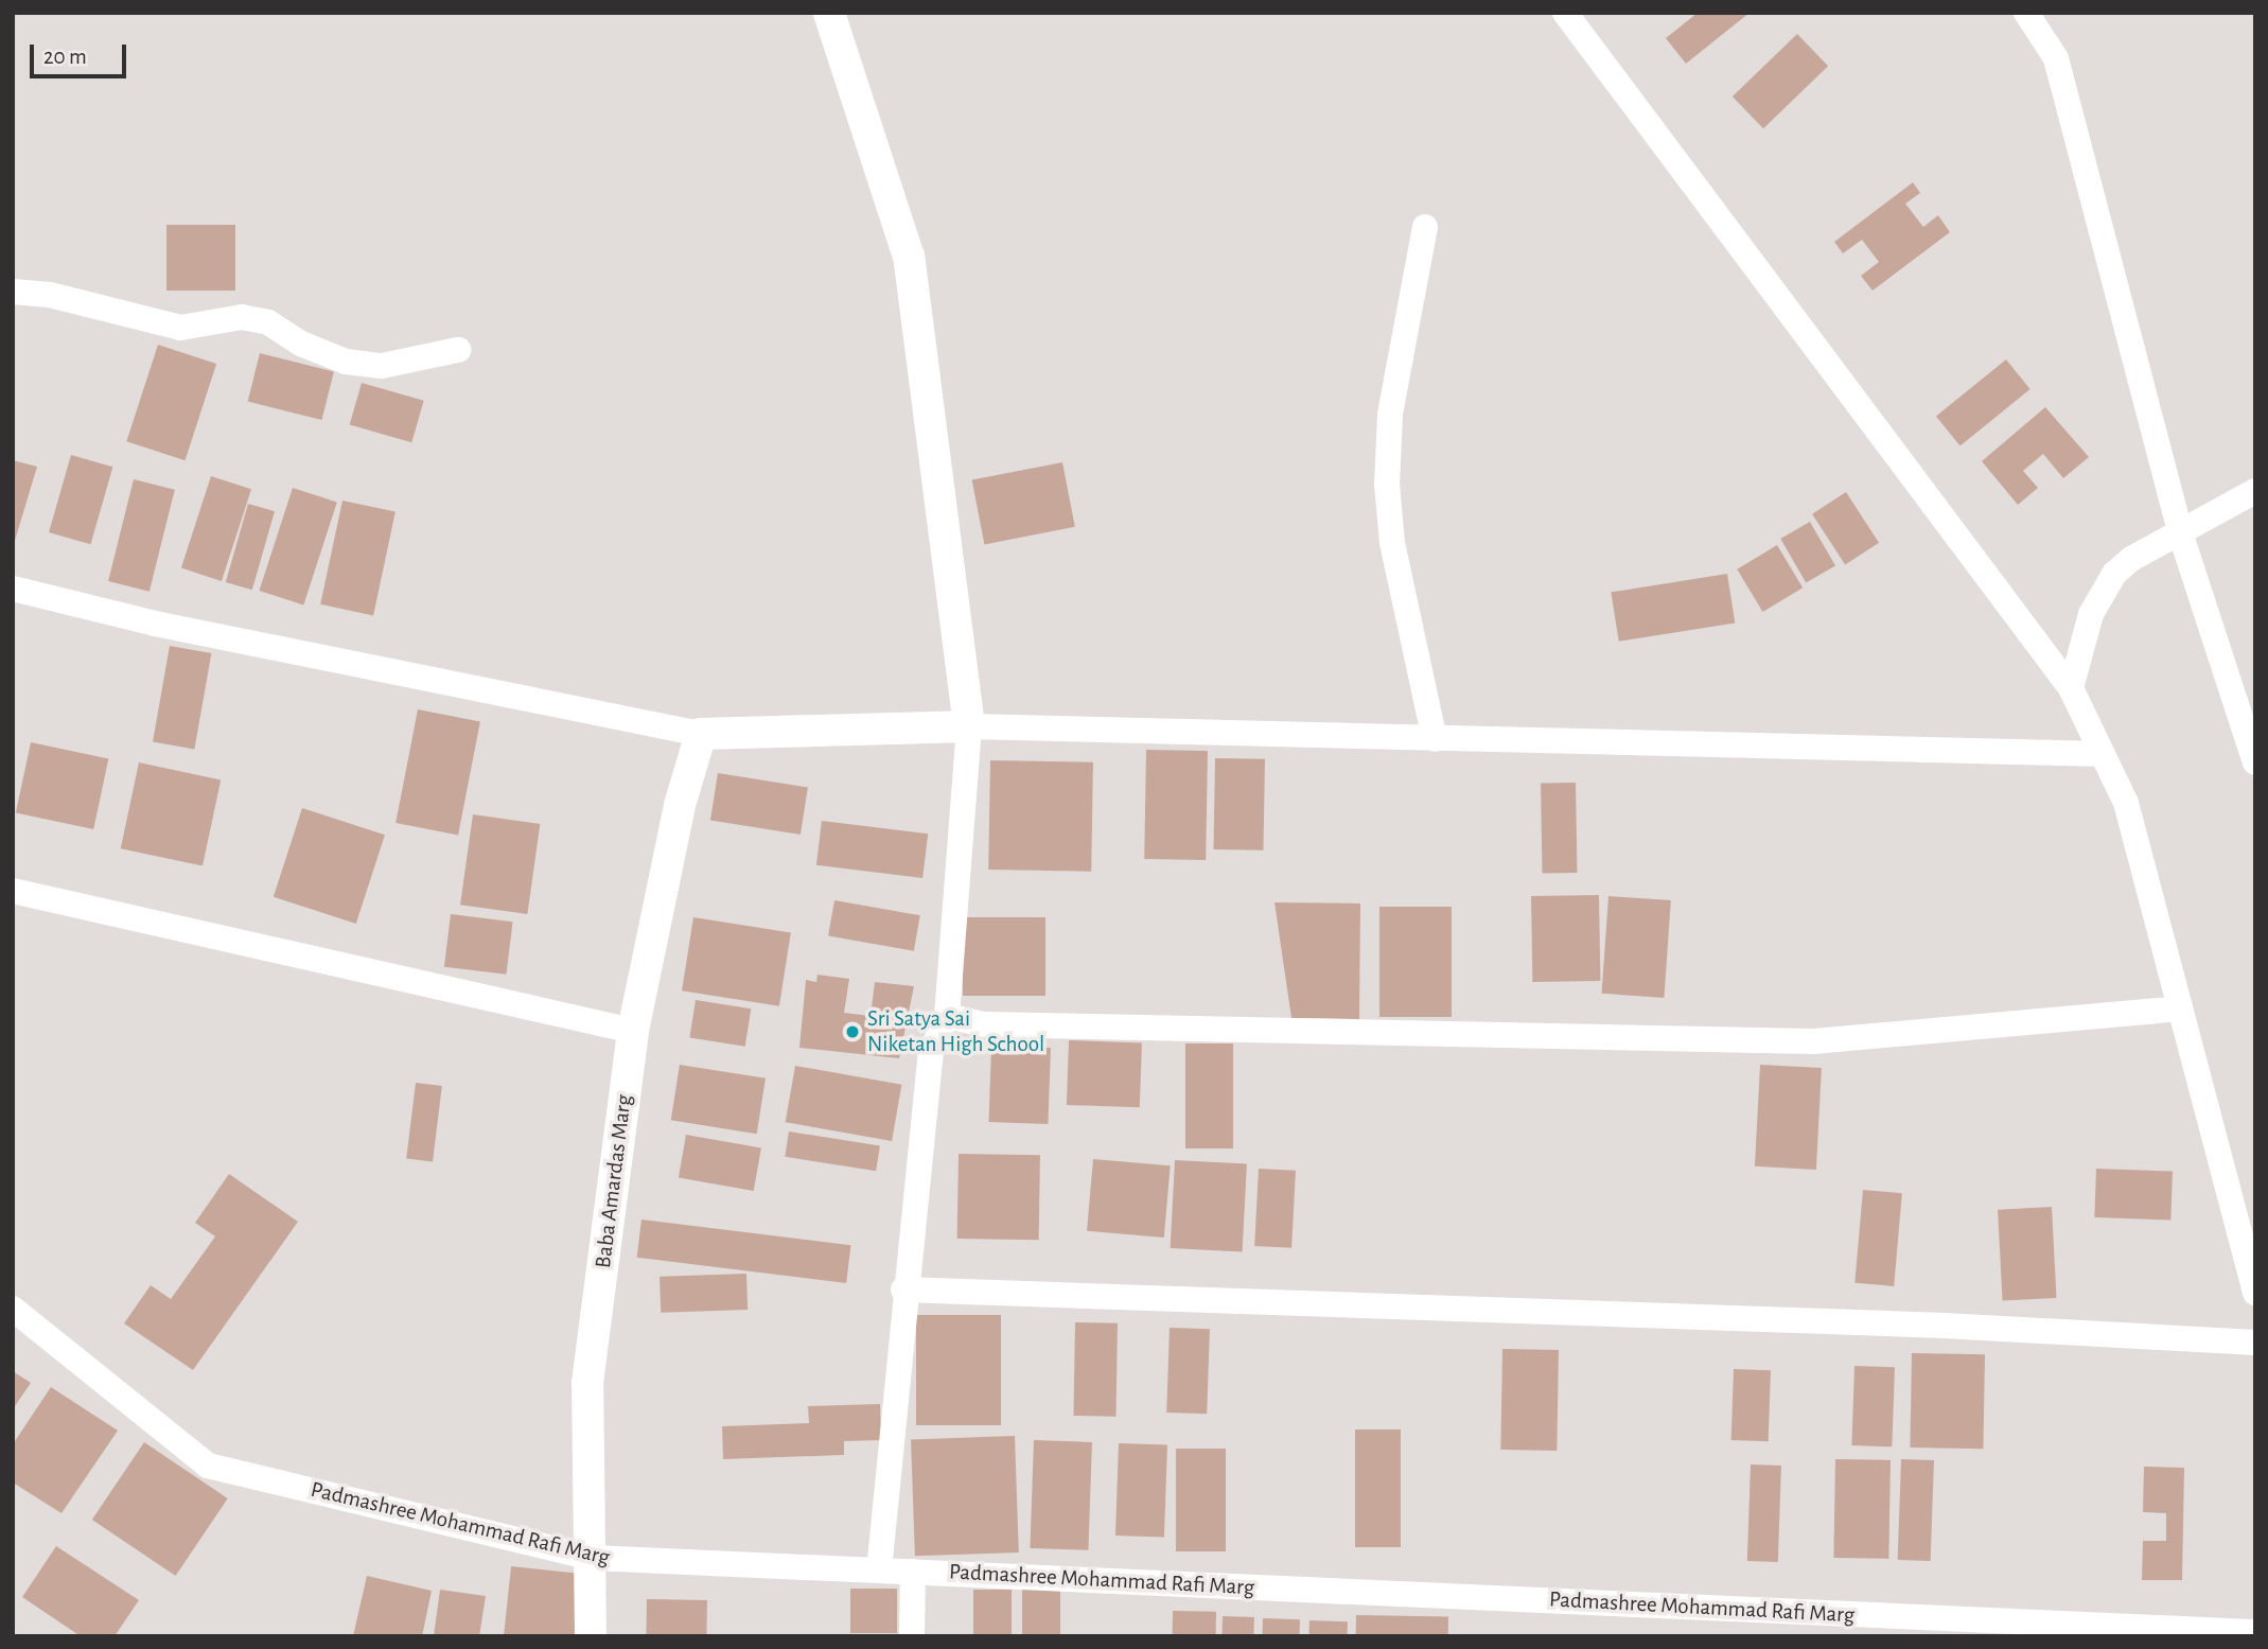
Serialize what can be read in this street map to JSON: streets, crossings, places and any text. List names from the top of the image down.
{
  "streets": {
    "street": ["Baba Amardas Marg", "Padmashree Mohammad Rafi Marg"]
  },
  "crossings": [
    ["Baba Amardas Marg", "Padmashree Mohammad Rafi Marg"]
  ],
  "places": ["Sri Satya Sai Niketan High School"],
  "scale_bar": "20 m"
}
